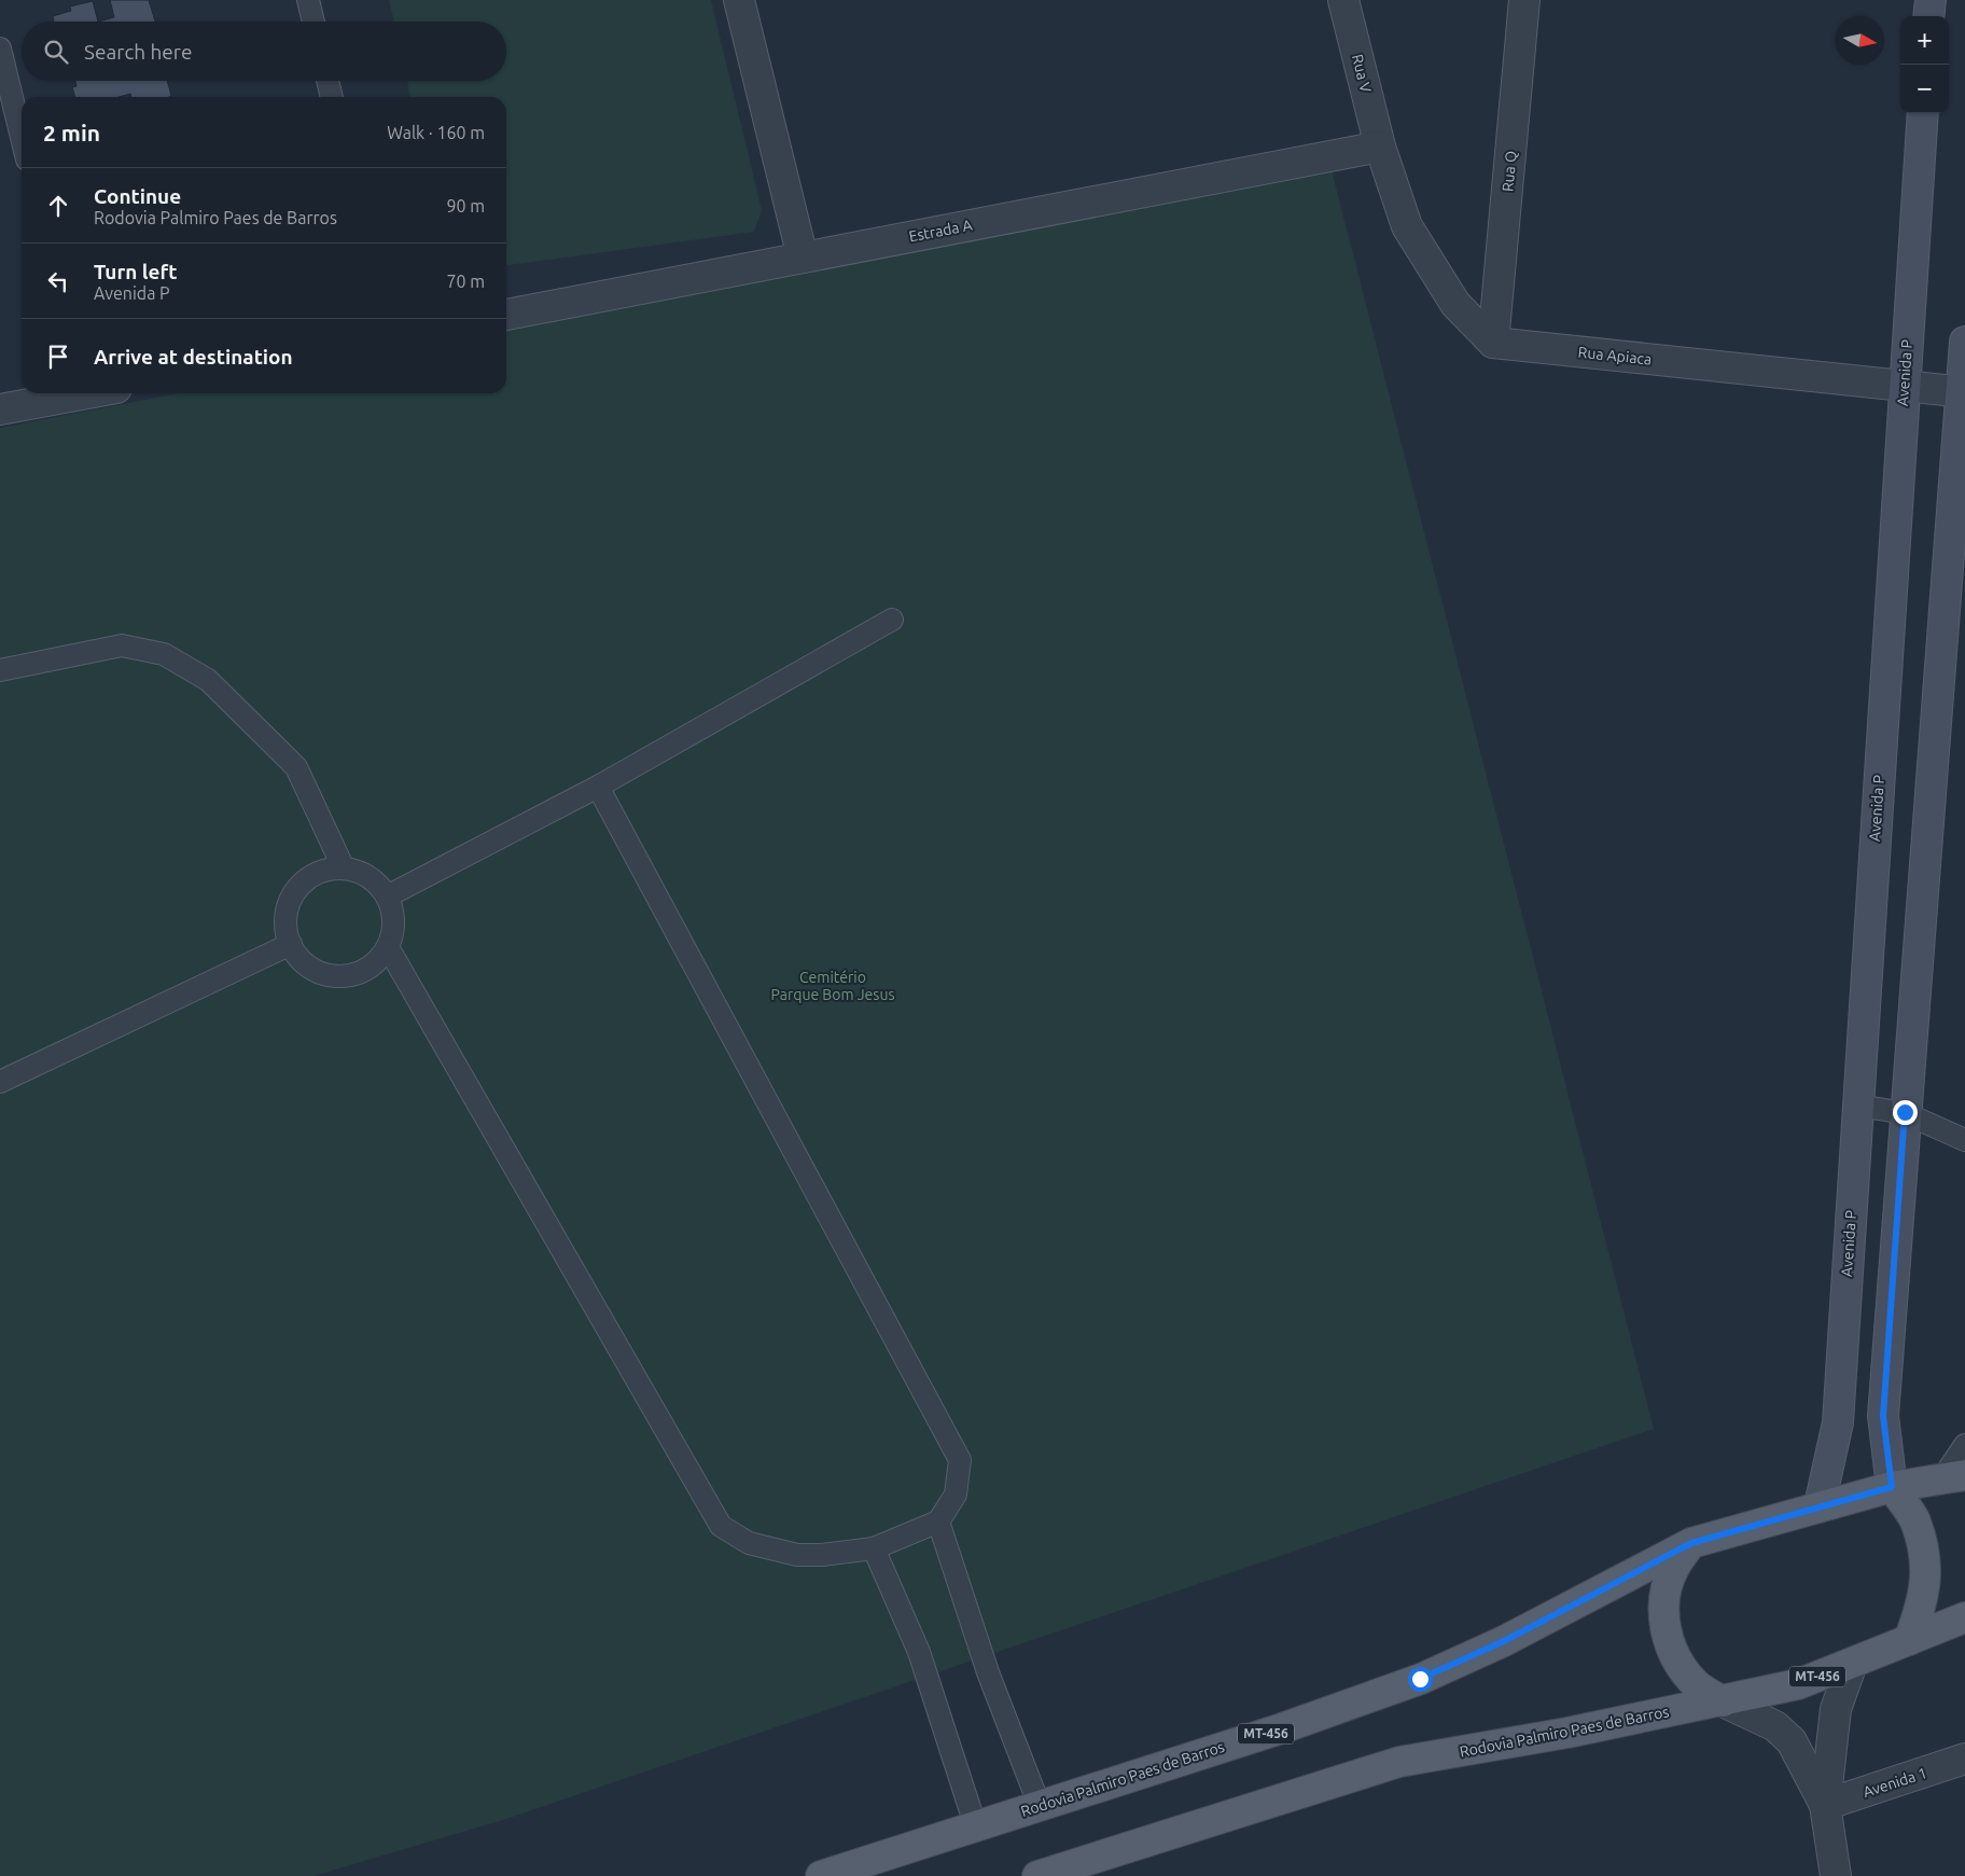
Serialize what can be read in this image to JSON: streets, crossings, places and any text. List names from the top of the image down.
{
  "streets": {
    "main road": ["MT-456", "Rodovia Palmiro Paes de Barros"],
    "street": [
      "Rua V",
      "Rua Q",
      "Estrada A",
      "Rua Apiaca",
      "Avenida P",
      "Avenida 1"
    ]
  },
  "crossings": [
    ["Rua V", "Estrada A"],
    ["Rua Q", "Rua Apiaca"],
    ["Rua Apiaca", "Avenida P"],
    ["Avenida P", "Rodovia Palmiro Paes de Barros"]
  ],
  "parks": ["Cemitério Parque Bom Jesus"],
  "north": "right",
  "page": {
    "map_buttons": ["+", "−"],
    "search": "Search here",
    "heading": ["2 min", "Walk · 160 m"],
    "list": [
      ["Continue", "Rodovia Palmiro Paes de Barros", "90 m"],
      ["Turn left", "Avenida P", "70 m"],
      "Arrive at destination"
    ]
  }
}
